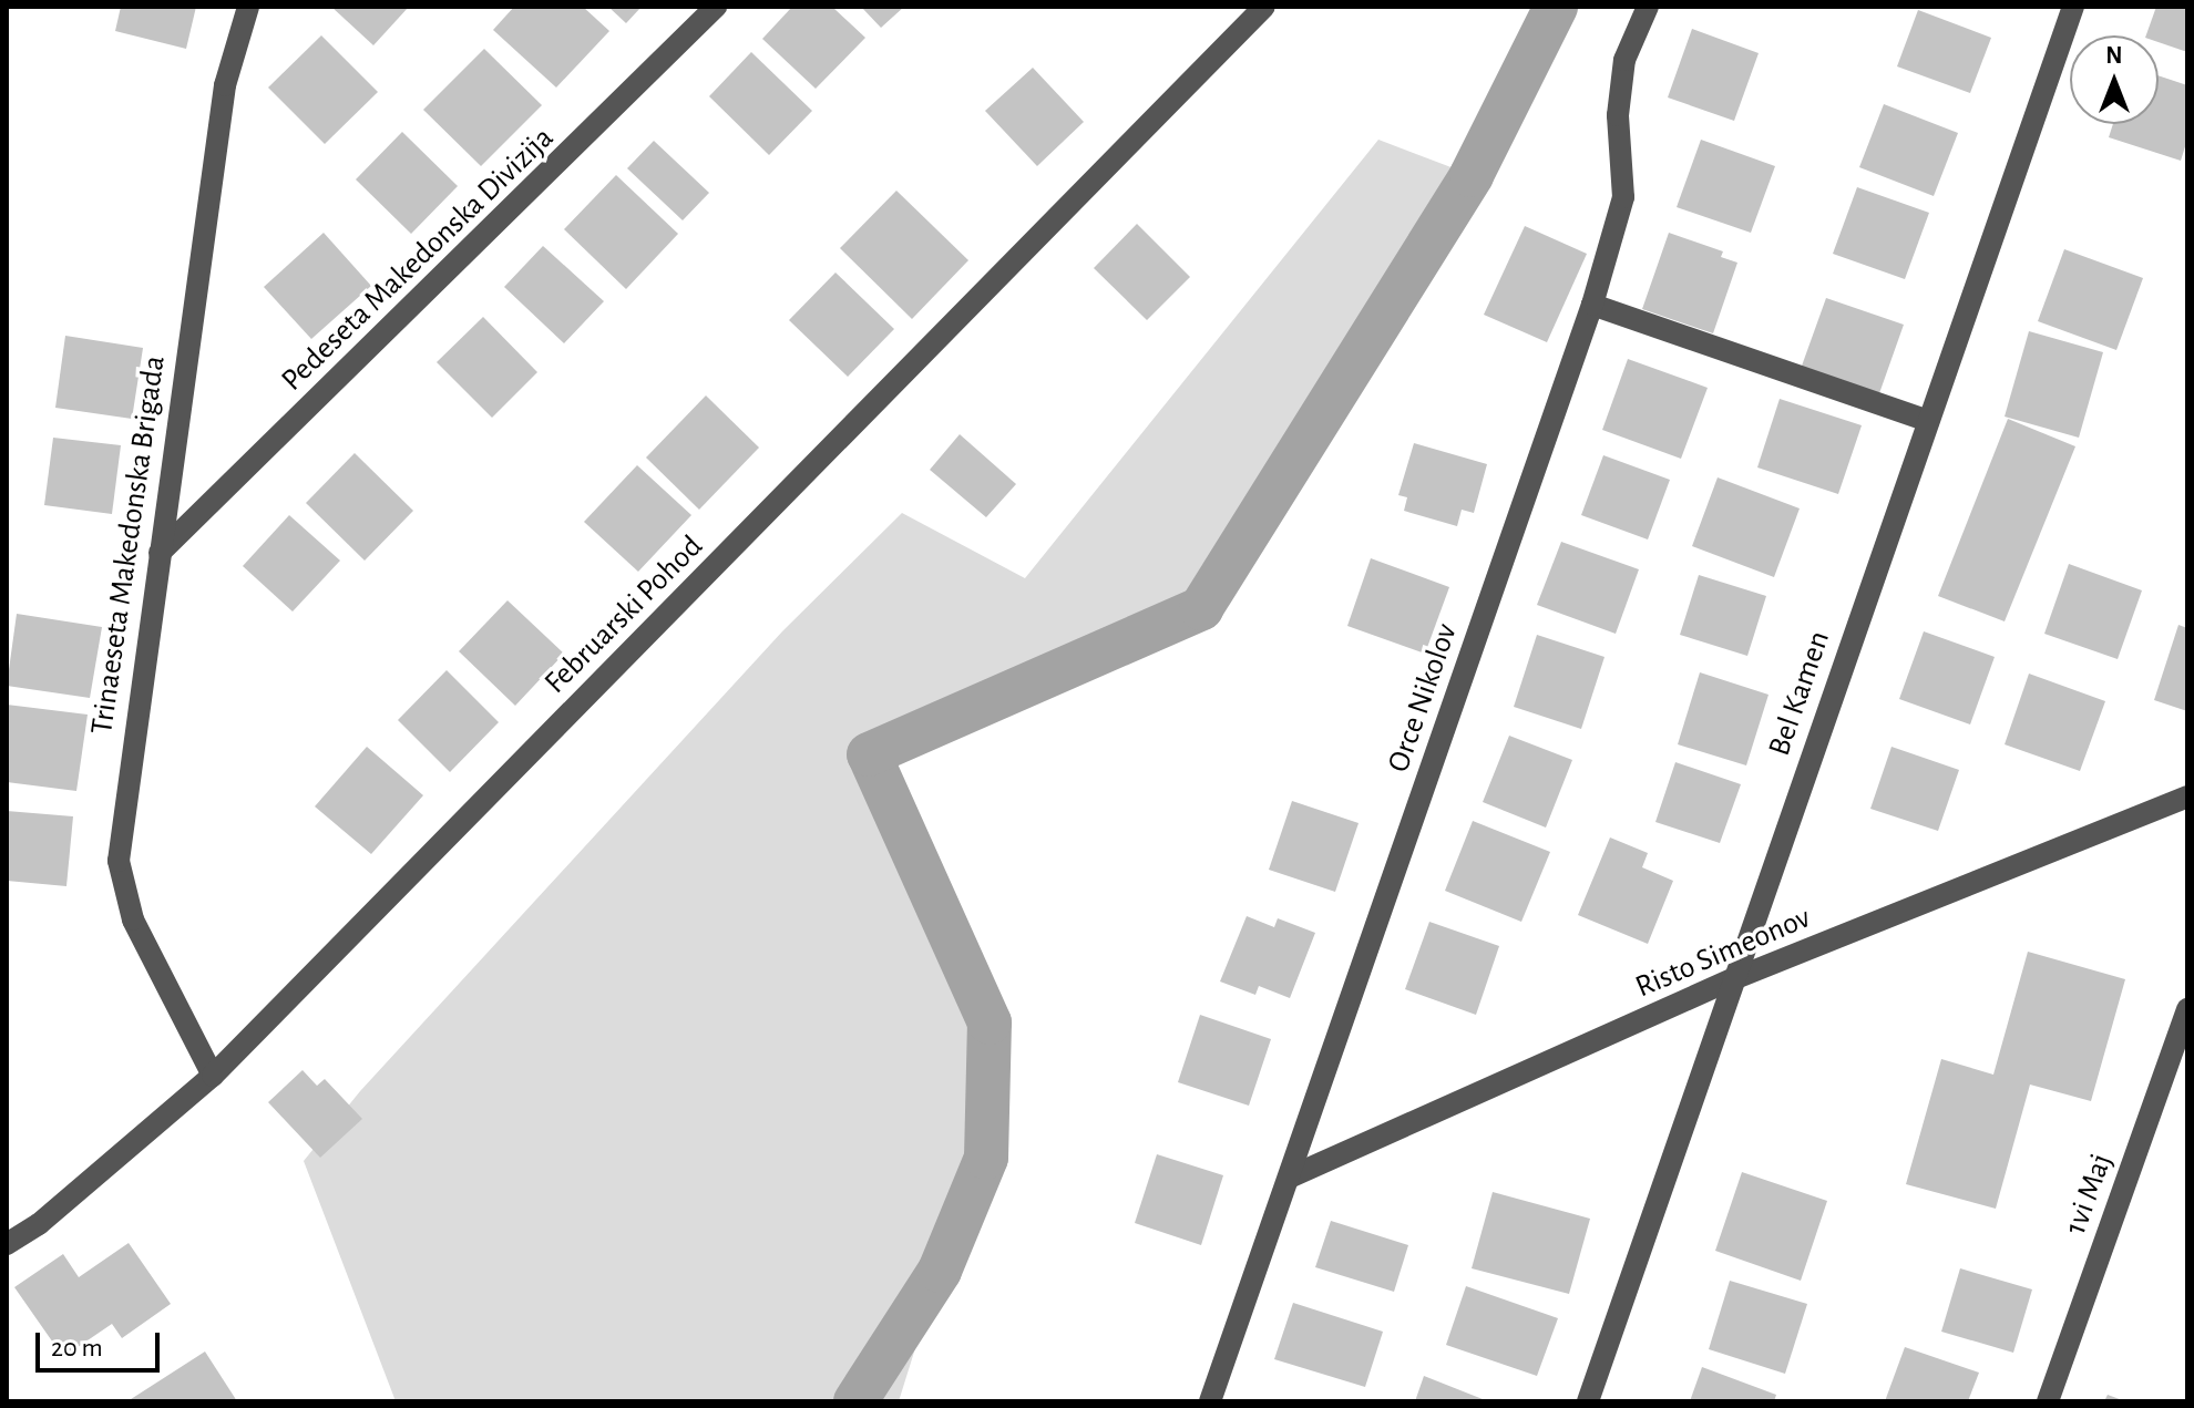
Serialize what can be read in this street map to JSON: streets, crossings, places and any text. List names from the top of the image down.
{
  "streets": {
    "street": [
      "Pedeseta Makedonska Divizija",
      "Trinaeseta Makedonska Brigada",
      "Februarski Pohod",
      "Bel Kamen",
      "Orce Nikolov",
      "Risto Simeonov",
      "1vi Maj"
    ]
  },
  "crossings": [
    ["Pedeseta Makedonska Divizija", "Trinaeseta Makedonska Brigada"],
    ["Trinaeseta Makedonska Brigada", "Februarski Pohod"],
    ["Bel Kamen", "Risto Simeonov"],
    ["Orce Nikolov", "Risto Simeonov"]
  ],
  "scale_bar": "20 m",
  "north": "top"
}
